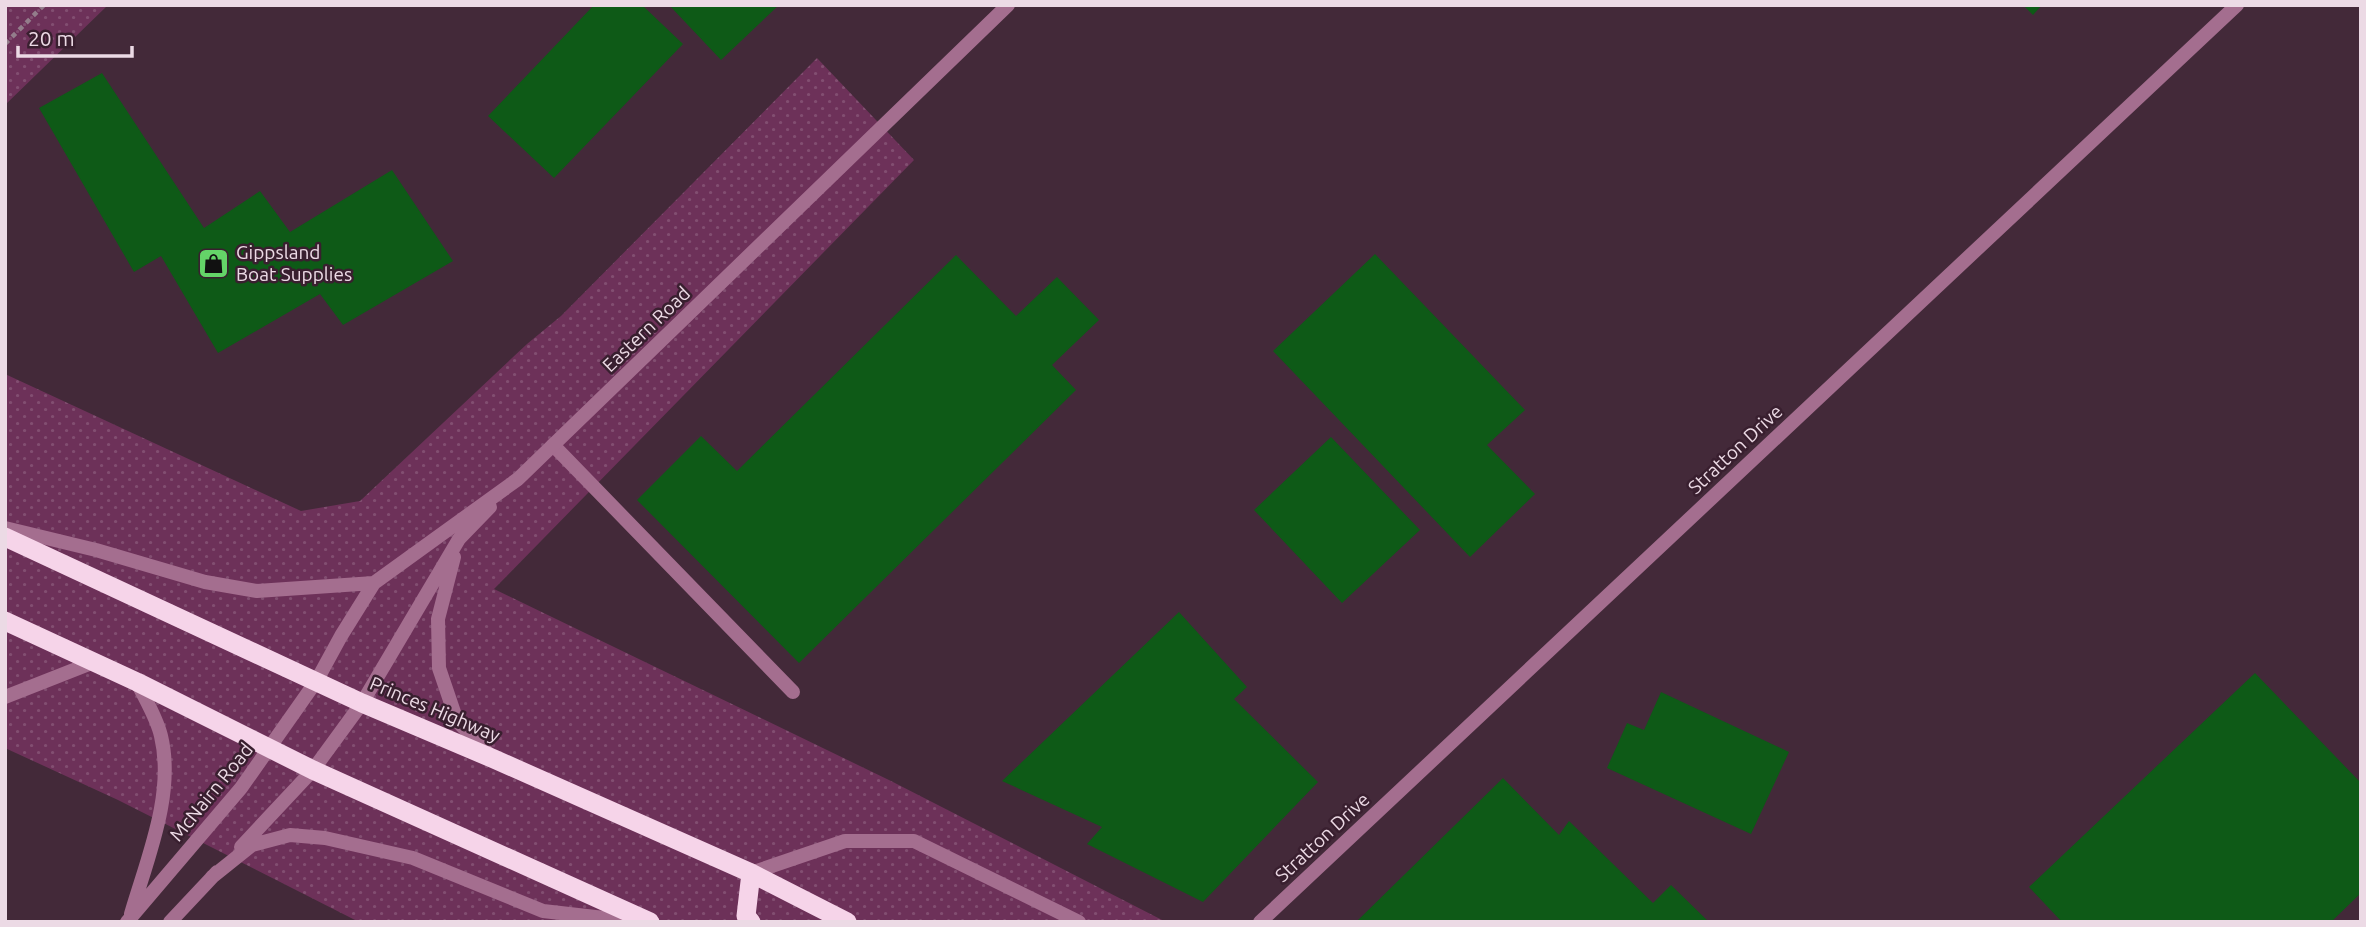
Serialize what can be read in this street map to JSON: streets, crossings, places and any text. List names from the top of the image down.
{
  "streets": {
    "highway": ["Princes Highway"],
    "street": ["Eastern Road", "Stratton Drive", "McNairn Road"]
  },
  "crossings": [
    ["Eastern Road", "Princes Highway"],
    ["Eastern Road", "McNairn Road"],
    ["Princes Highway", "McNairn Road"]
  ],
  "places": {
    "shop": ["Gippsland Boat Supplies"]
  },
  "scale_bar": "20 m"
}
